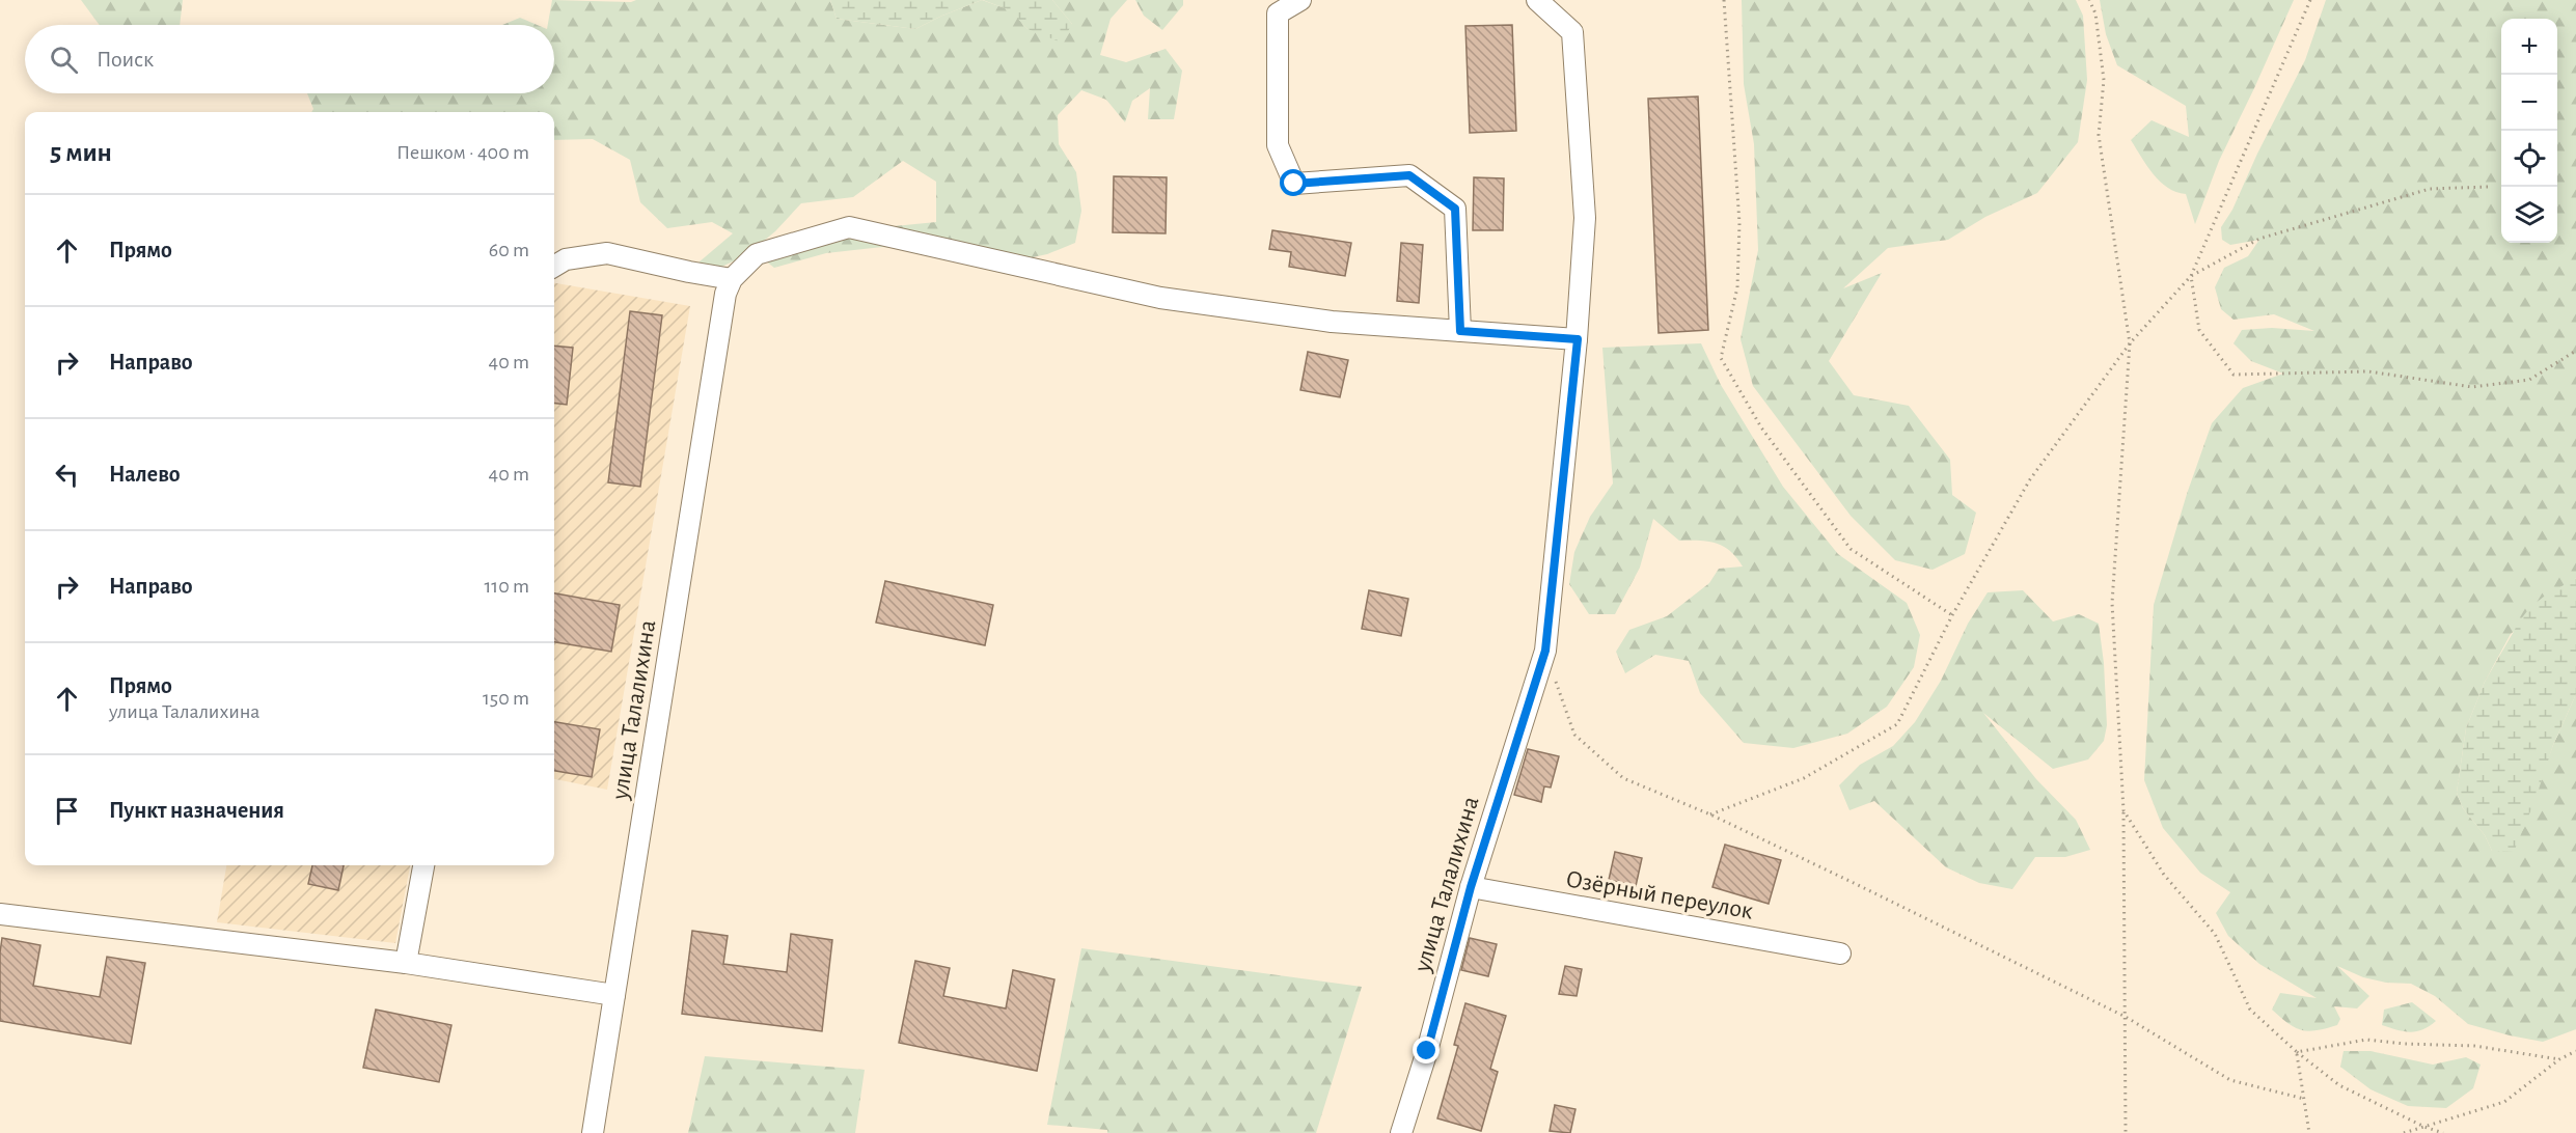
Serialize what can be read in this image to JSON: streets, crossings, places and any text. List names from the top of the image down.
{
  "streets": {
    "street": ["улица Талалихина", "Озёрный переулок"]
  },
  "crossings": [
    ["улица Талалихина", "Озёрный переулок"]
  ],
  "page": {
    "map_buttons": ["+", "−"],
    "search": "Поиск",
    "heading": ["5 мин", "Пешком · 400 m"],
    "list": [
      ["Прямо", "60 m"],
      ["Направо", "40 m"],
      ["Налево", "40 m"],
      ["Направо", "110 m"],
      ["Прямо", "улица Талалихина", "150 m"],
      "Пункт назначения"
    ]
  }
}
